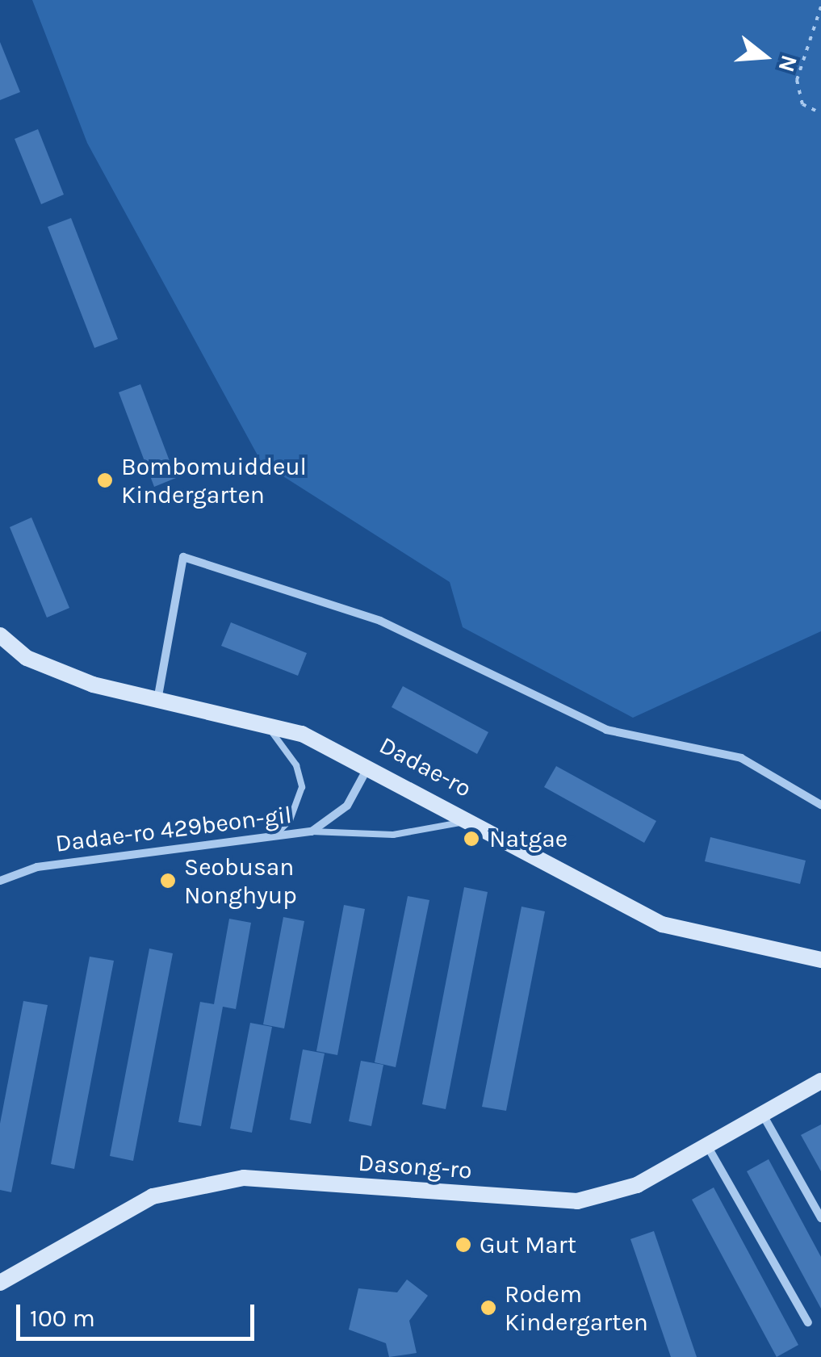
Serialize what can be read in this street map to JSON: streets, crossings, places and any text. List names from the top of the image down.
{
  "streets": {
    "main road": ["Dadae-ro", "Dasong-ro"],
    "street": ["Dadae-ro 429beon-gil"]
  },
  "crossings": [
    ["Dadae-ro", "Dadae-ro 429beon-gil"]
  ],
  "places": [
    "Bombomuiddeul Kindergarten",
    "Natgae",
    "Seobusan Nonghyup",
    "Gut Mart",
    "Rodem Kindergarten"
  ],
  "scale_bar": "100 m",
  "north": "right"
}
